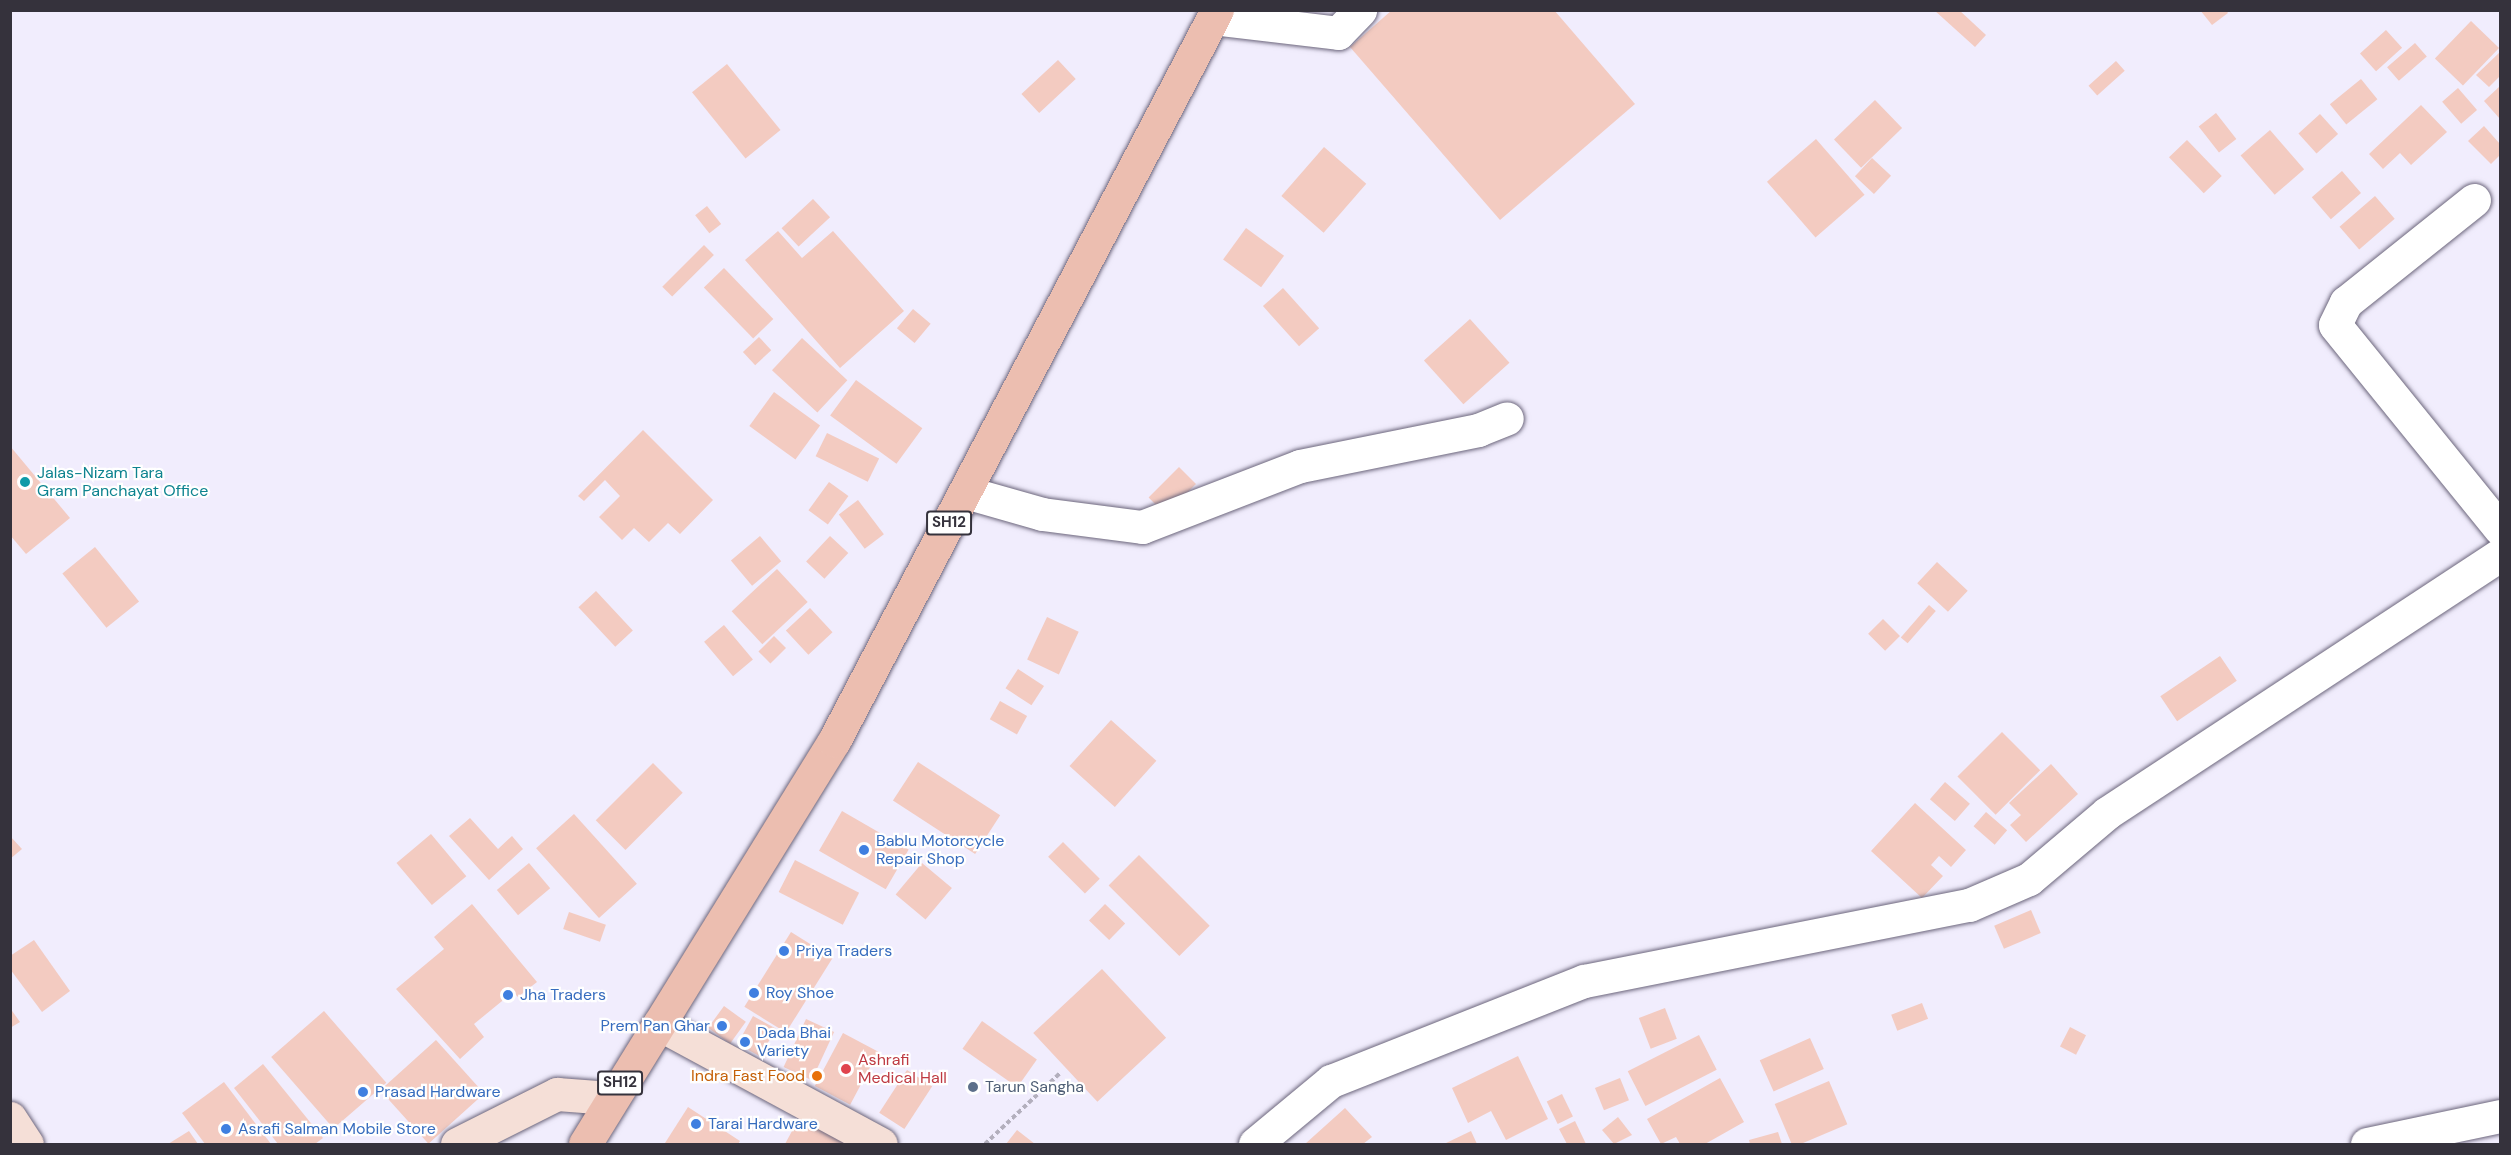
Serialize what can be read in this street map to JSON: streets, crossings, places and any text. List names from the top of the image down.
{
  "streets": {
    "main road": ["SH12"]
  },
  "places": [
    "Jalas-Nizam Tara Gram Panchayat Office",
    "Bablu Motorcycle Repair Shop",
    "Priya Traders",
    "Roy Shoe",
    "Jha Traders",
    "Prem Pan Ghar",
    "Dada Bhai Variety",
    "Ashrafi Medical Hall",
    "Indra Fast Food",
    "Tarun Sangha",
    "Prasad Hardware",
    "Tarai Hardware",
    "Asrafi Salman Mobile Store"
  ]
}
